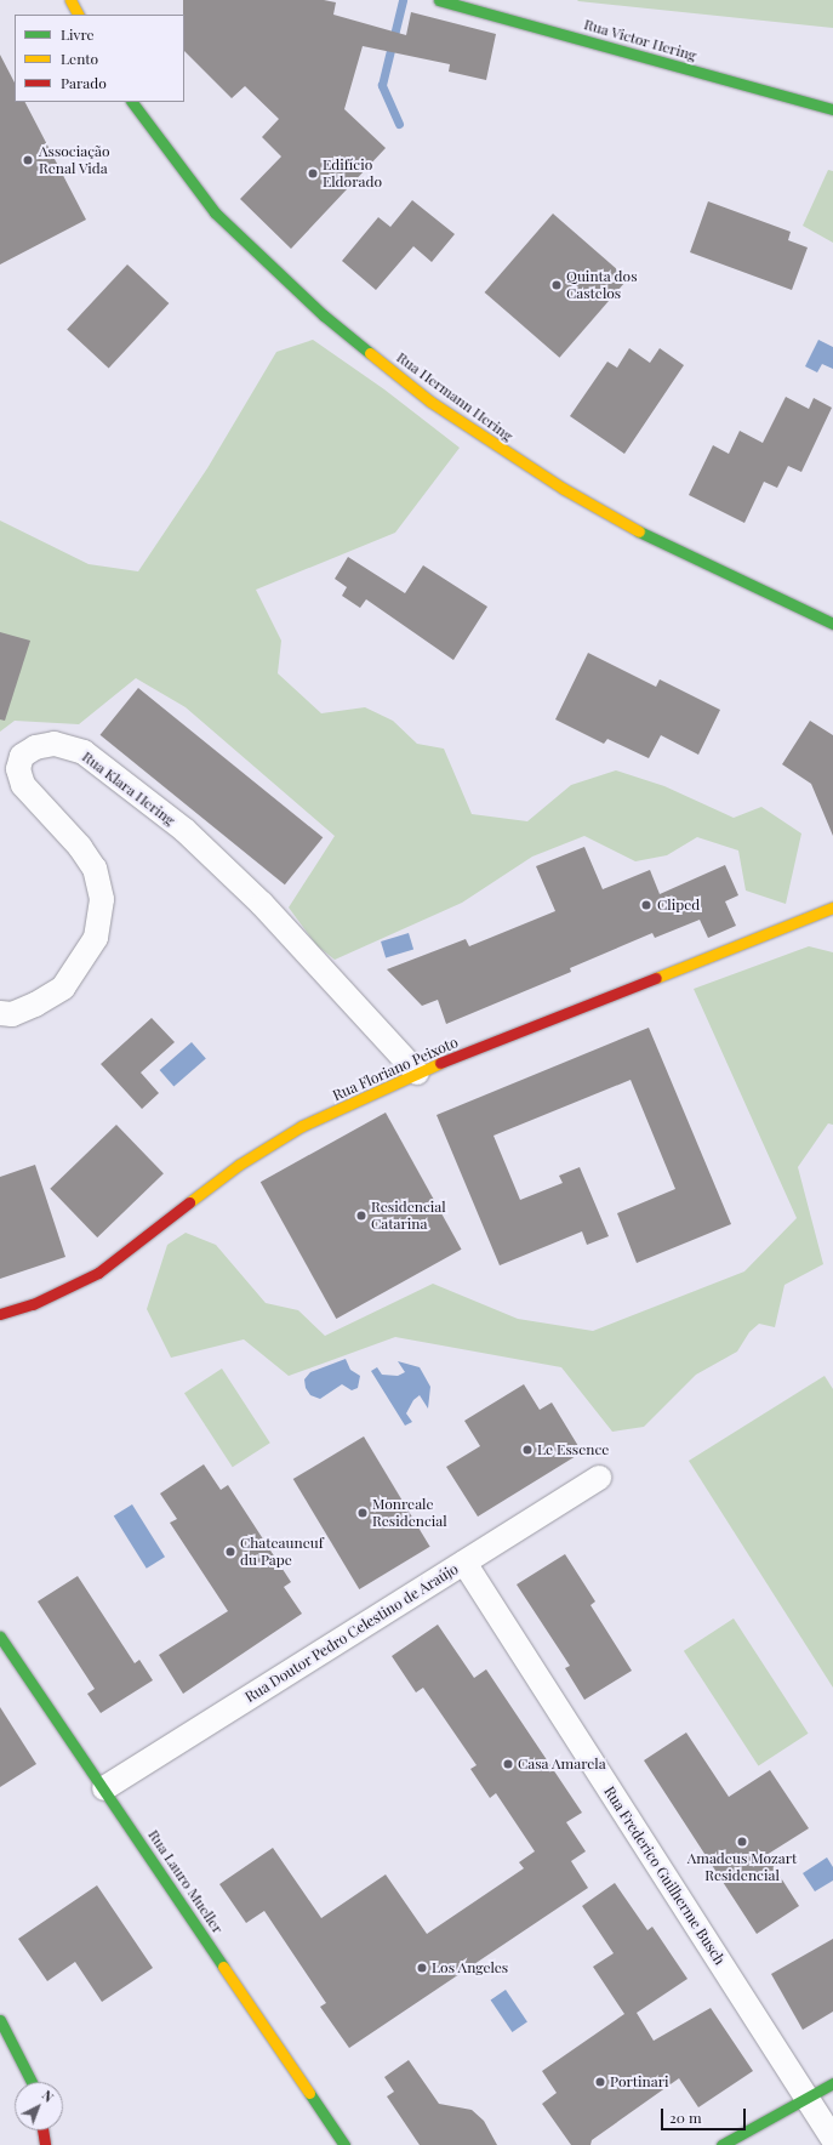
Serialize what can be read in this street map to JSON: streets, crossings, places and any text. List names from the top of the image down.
{
  "streets": {
    "street": [
      "Rua Victor Hering",
      "Rua Hermann Hering",
      "Rua Klara Hering",
      "Rua Floriano Peixoto",
      "Rua Doutor Pedro Celestino de Araújo",
      "Rua Frederico Guilherme Busch",
      "Rua Lauro Mueller"
    ]
  },
  "crossings": [
    ["Rua Klara Hering", "Rua Floriano Peixoto"],
    ["Rua Doutor Pedro Celestino de Araújo", "Rua Frederico Guilherme Busch"],
    ["Rua Doutor Pedro Celestino de Araújo", "Rua Lauro Mueller"]
  ],
  "places": [
    "Associação Renal Vida",
    "Edifício Eldorado",
    "Quinta dos Castelos",
    "Cliped",
    "Residencial Catarina",
    "Le Essence",
    "Monreale Residencial",
    "Chateauneuf du Pape",
    "Casa Amarela",
    "Amadeus Mozart Residencial",
    "Los Angeles",
    "Portinari"
  ],
  "legend": ["Livre", "Lento", "Parado"],
  "scale_bar": "20 m",
  "north": "top right"
}
